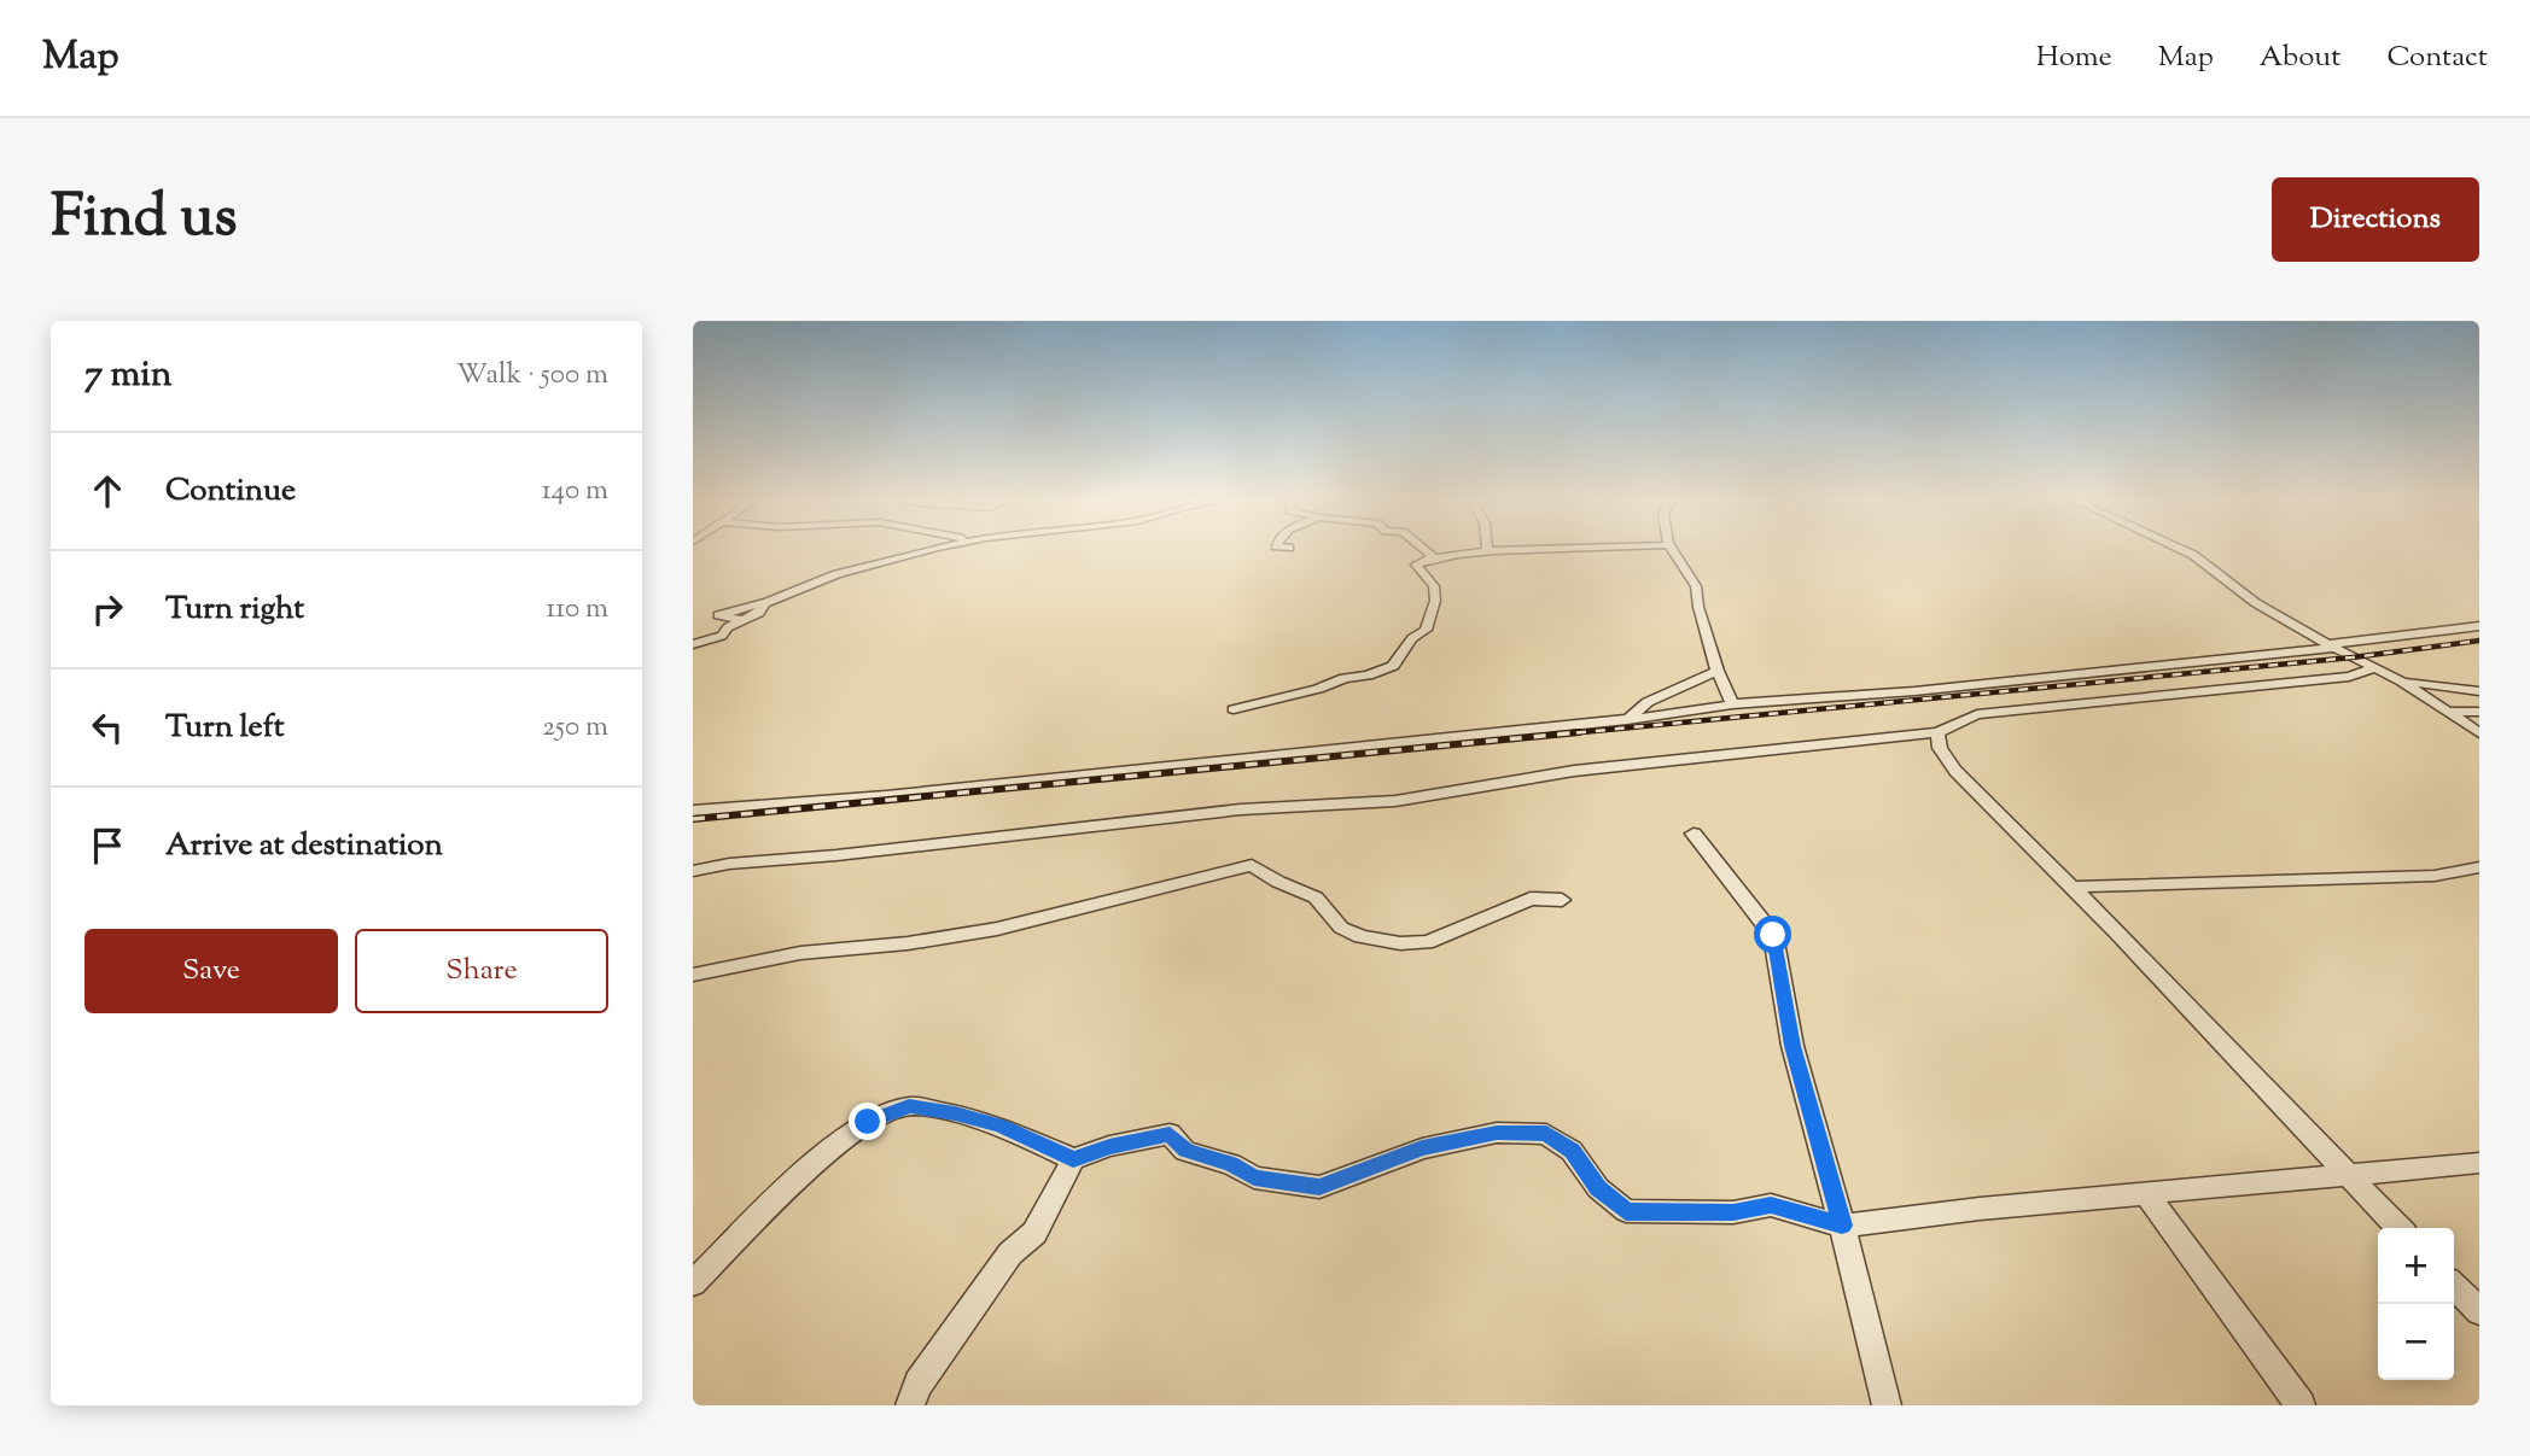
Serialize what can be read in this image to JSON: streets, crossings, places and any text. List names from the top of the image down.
{
  "page": {
    "header": "Map",
    "nav": [
      "Home",
      "Map",
      "About",
      "Contact"
    ],
    "title": "Find us",
    "buttons": [
      "Directions",
      ["Save", "Share"]
    ],
    "heading": ["7 min", "Walk · 500 m"],
    "list": [
      ["Continue", "140 m"],
      ["Turn right", "110 m"],
      ["Turn left", "250 m"],
      "Arrive at destination"
    ],
    "map_buttons": ["+", "−"]
  }
}
